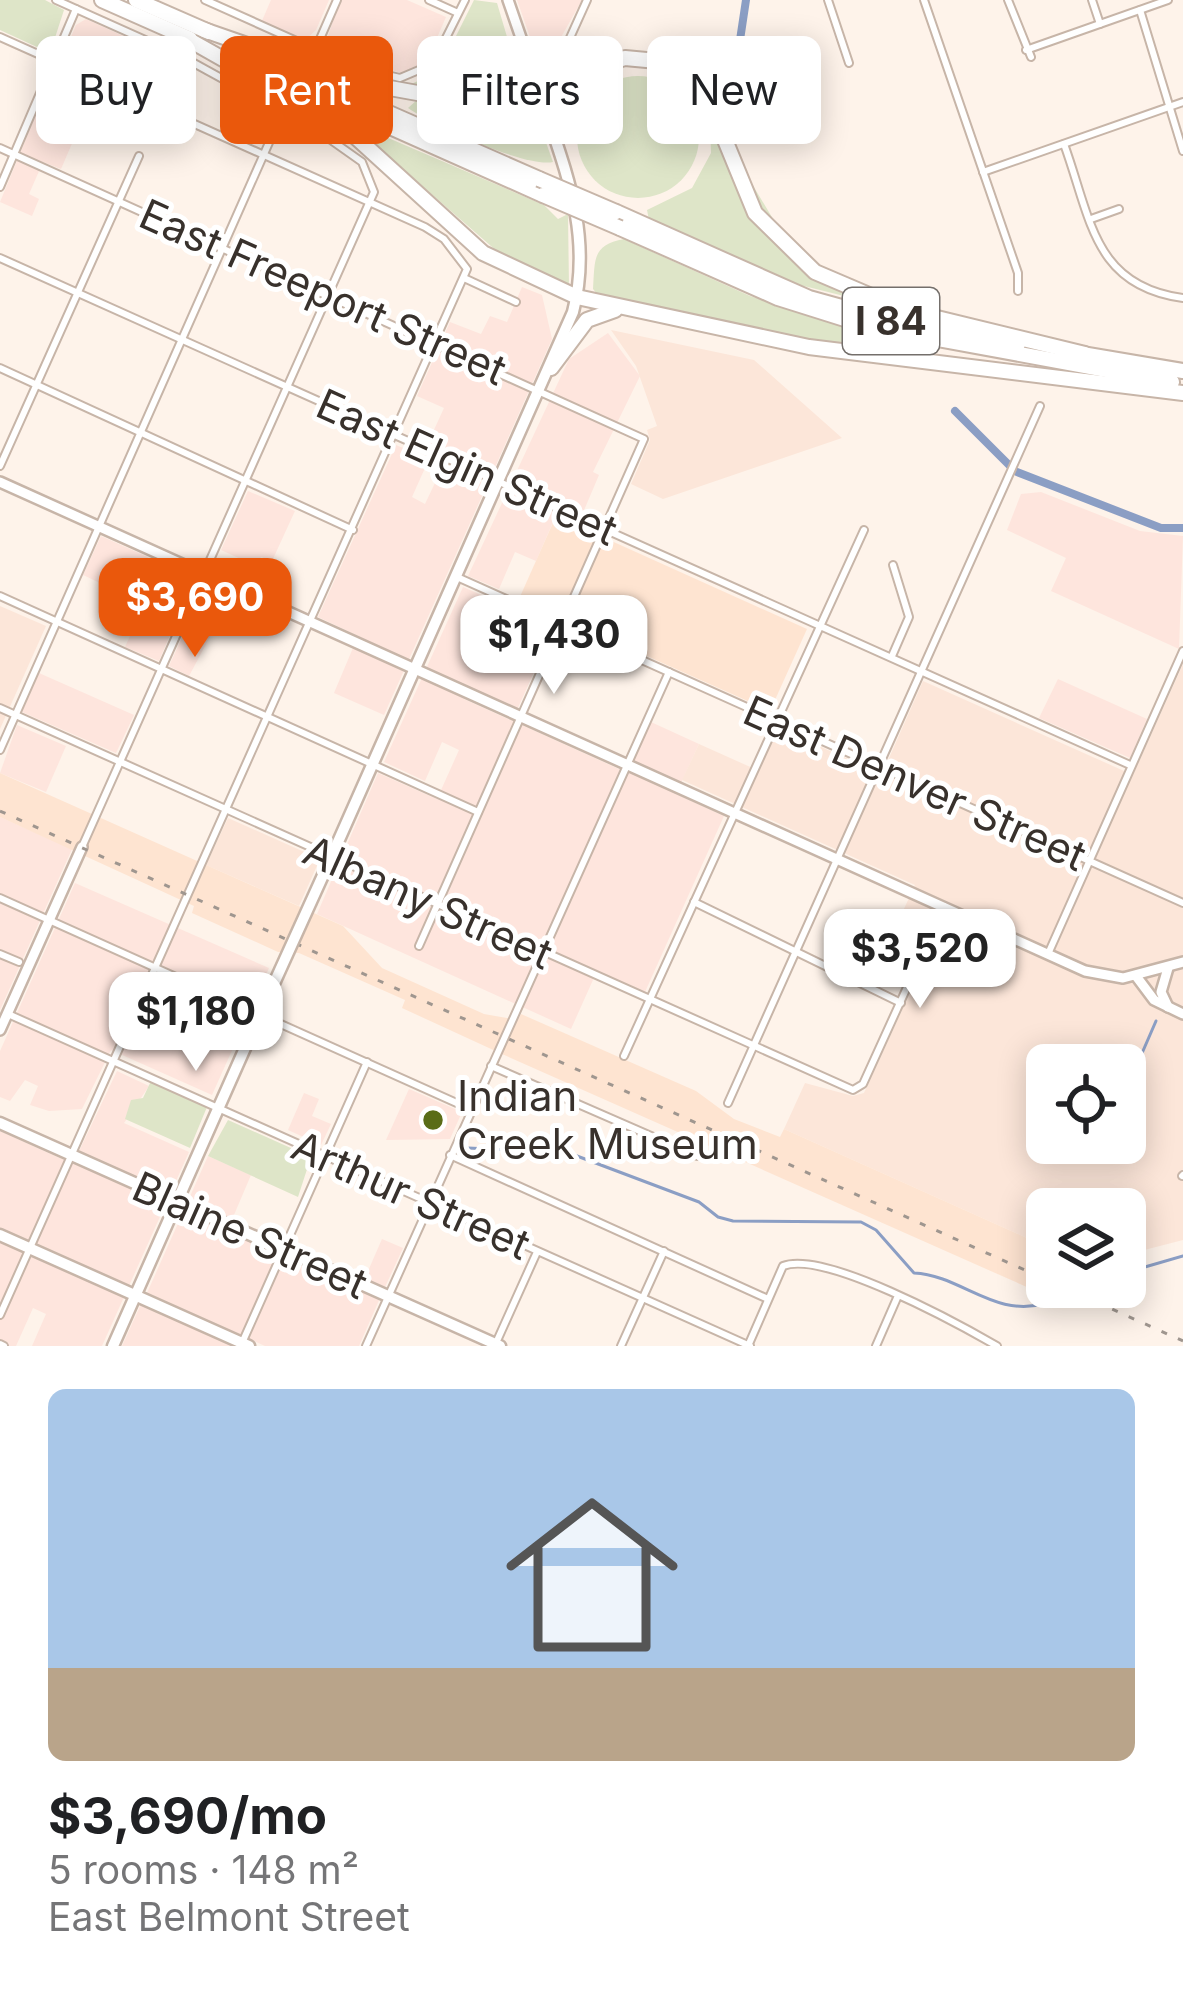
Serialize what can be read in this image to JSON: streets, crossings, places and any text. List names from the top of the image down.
{
  "streets": {
    "highway": ["I 84"],
    "main road": ["Blaine Street"],
    "street": [
      "East Freeport Street",
      "East Elgin Street",
      "East Denver Street",
      "Albany Street",
      "Arthur Street"
    ]
  },
  "crossings": [
    ["East Freeport Street", "East Elgin Street"]
  ],
  "places": ["Indian Creek Museum"],
  "page": {
    "chip": [
      "Buy",
      "Rent",
      "Filters",
      "New"
    ],
    "price": [
      "$3,690",
      "$1,430",
      "$3,520",
      "$1,180"
    ],
    "list": [
      {
        "name": "$3,690/mo",
        "note": "5 rooms · 148 m² · East Belmont Street"
      }
    ]
  }
}
